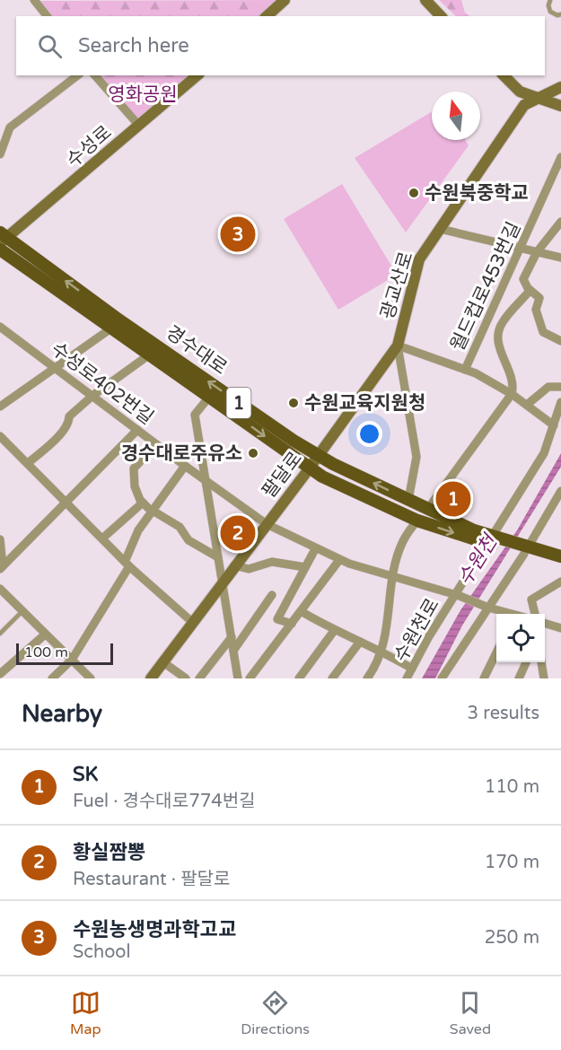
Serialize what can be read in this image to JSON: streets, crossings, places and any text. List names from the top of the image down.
{
  "streets": {
    "main road": [
      "수성로",
      "광교산로",
      "경수대로",
      "1",
      "팔달로"
    ],
    "street": ["월드컵로453번길", "수성로402번길", "수원천로"]
  },
  "crossings": [
    ["수성로", "경수대로"],
    ["광교산로", "경수대로"],
    ["광교산로", "팔달로"],
    ["경수대로", "1"],
    ["경수대로", "팔달로"],
    ["경수대로", "수원천로"],
    ["수성로402번길", "팔달로"],
    ["수성로402번길", "수원천로"],
    ["1", "수원천로"]
  ],
  "water": ["수원천"],
  "parks": ["영화공원"],
  "places": ["수원북중학교", "수원교육지원청", "경수대로주유소"],
  "scale_bar": "100 m",
  "north": "top",
  "page": {
    "search": "Search here",
    "pins": ["3", "1", "2"],
    "scale": "100 m",
    "heading": ["Nearby", "3 results"],
    "list": [
      {
        "mark": "1",
        "name": "SK",
        "note": "Fuel · 경수대로774번길",
        "value": "110 m"
      },
      {
        "mark": "2",
        "name": "황실짬뽕",
        "note": "Restaurant · 팔달로",
        "value": "170 m"
      },
      {
        "mark": "3",
        "name": "수원농생명과학고교",
        "note": "School",
        "value": "250 m"
      }
    ],
    "nav": ["Map", "Directions", "Saved"]
  }
}
